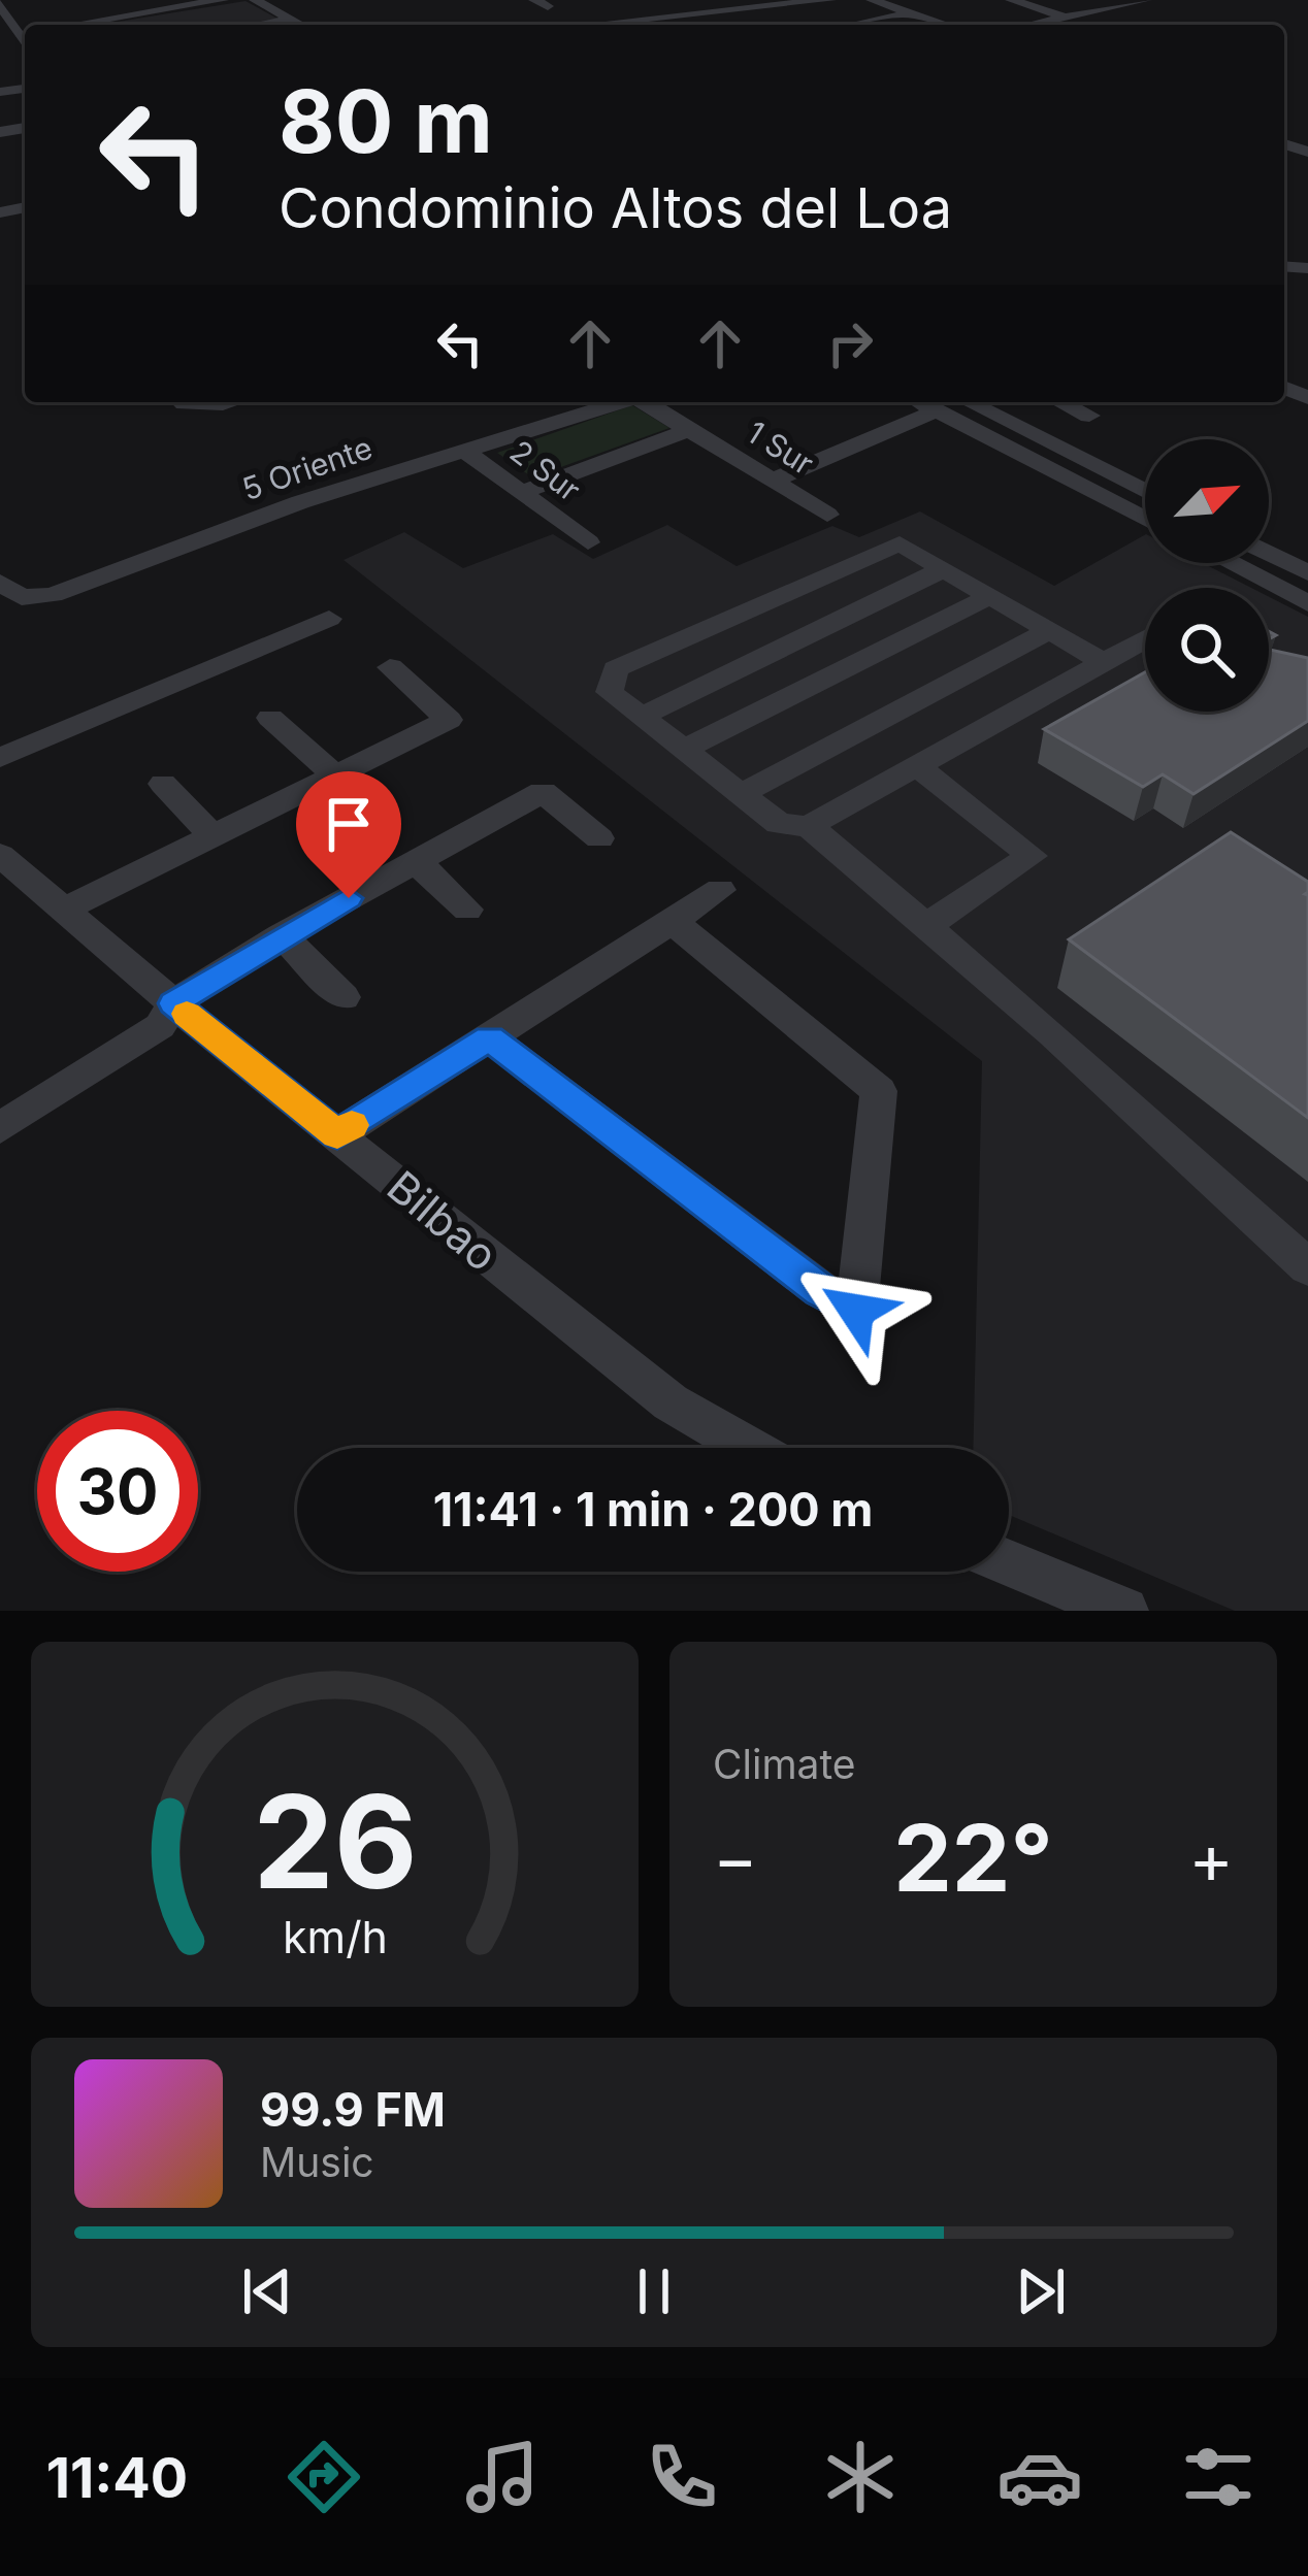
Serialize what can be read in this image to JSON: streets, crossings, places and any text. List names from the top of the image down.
{
  "streets": {
    "street": [
      "1 Sur",
      "5 Oriente",
      "2 Sur",
      "Bilbao"
    ]
  },
  "crossings": [
    ["5 Oriente", "2 Sur"]
  ],
  "north": "top right",
  "page": {
    "turn": ["80 m", "Condominio Altos del Loa"],
    "limit": "30",
    "trip": "11:41 · 1 min · 200 m",
    "tile": "Climate",
    "heat": ["−", "22°", "+"],
    "song": ["99.9 FM", "Music"],
    "tabs": "11:40",
    "gauge": ["26", "km/h"]
  }
}
